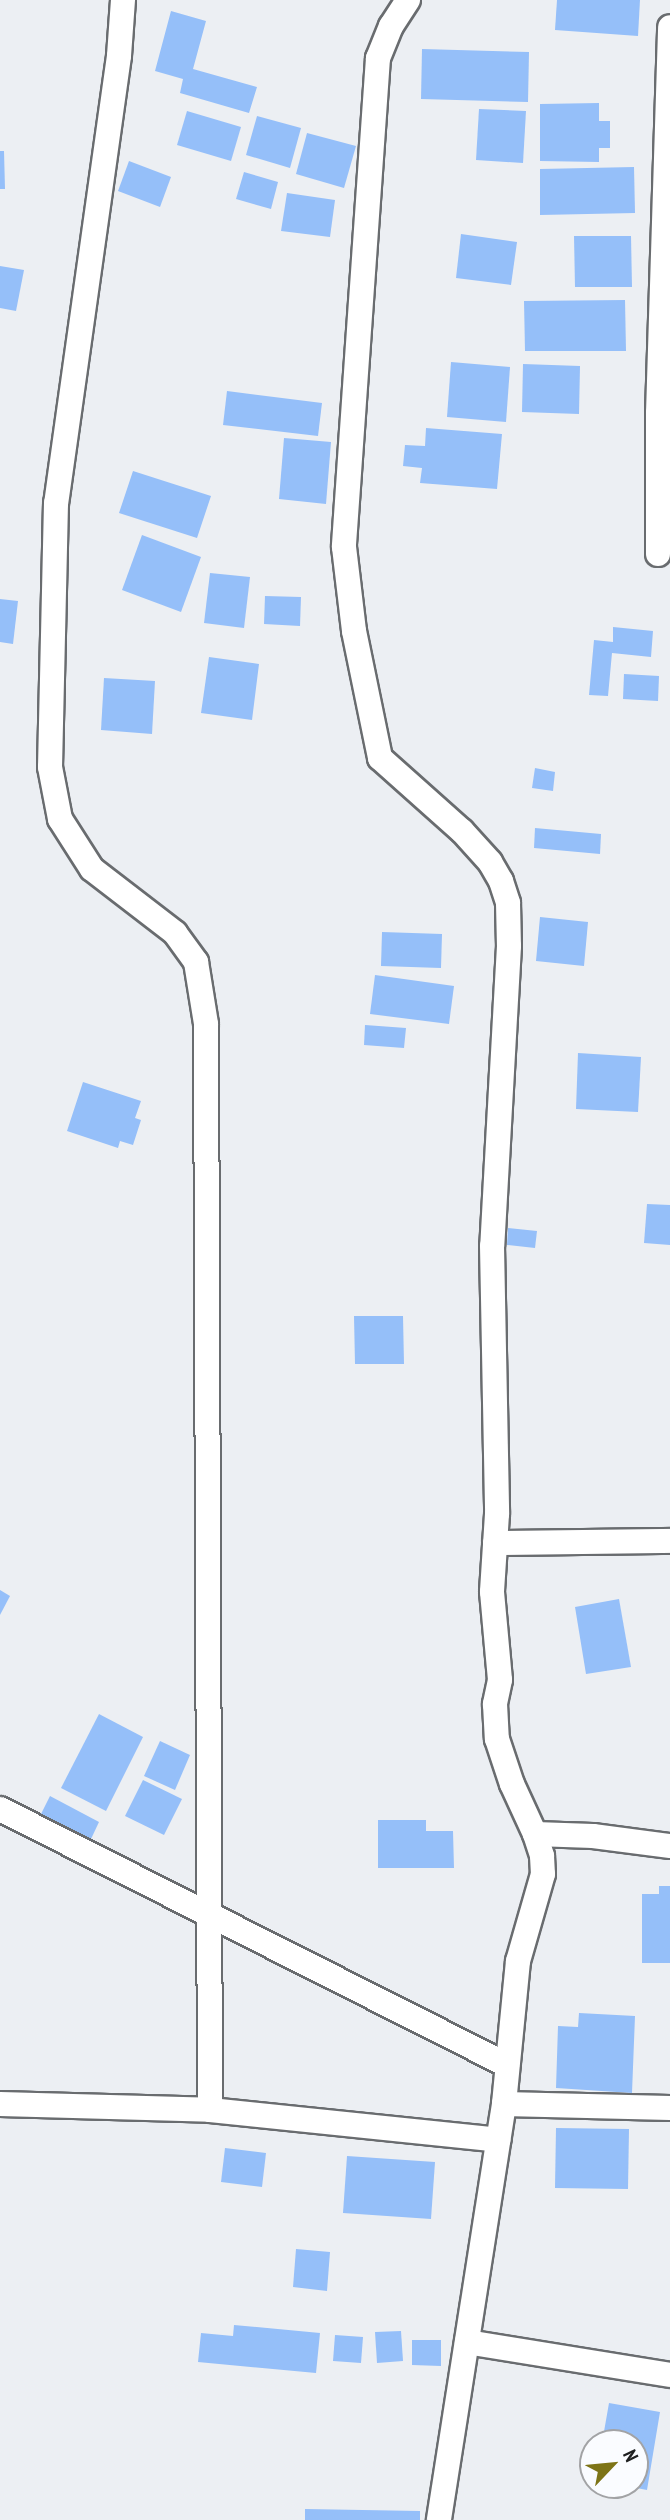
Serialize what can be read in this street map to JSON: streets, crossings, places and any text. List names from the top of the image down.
{
  "north": "top right"
}
